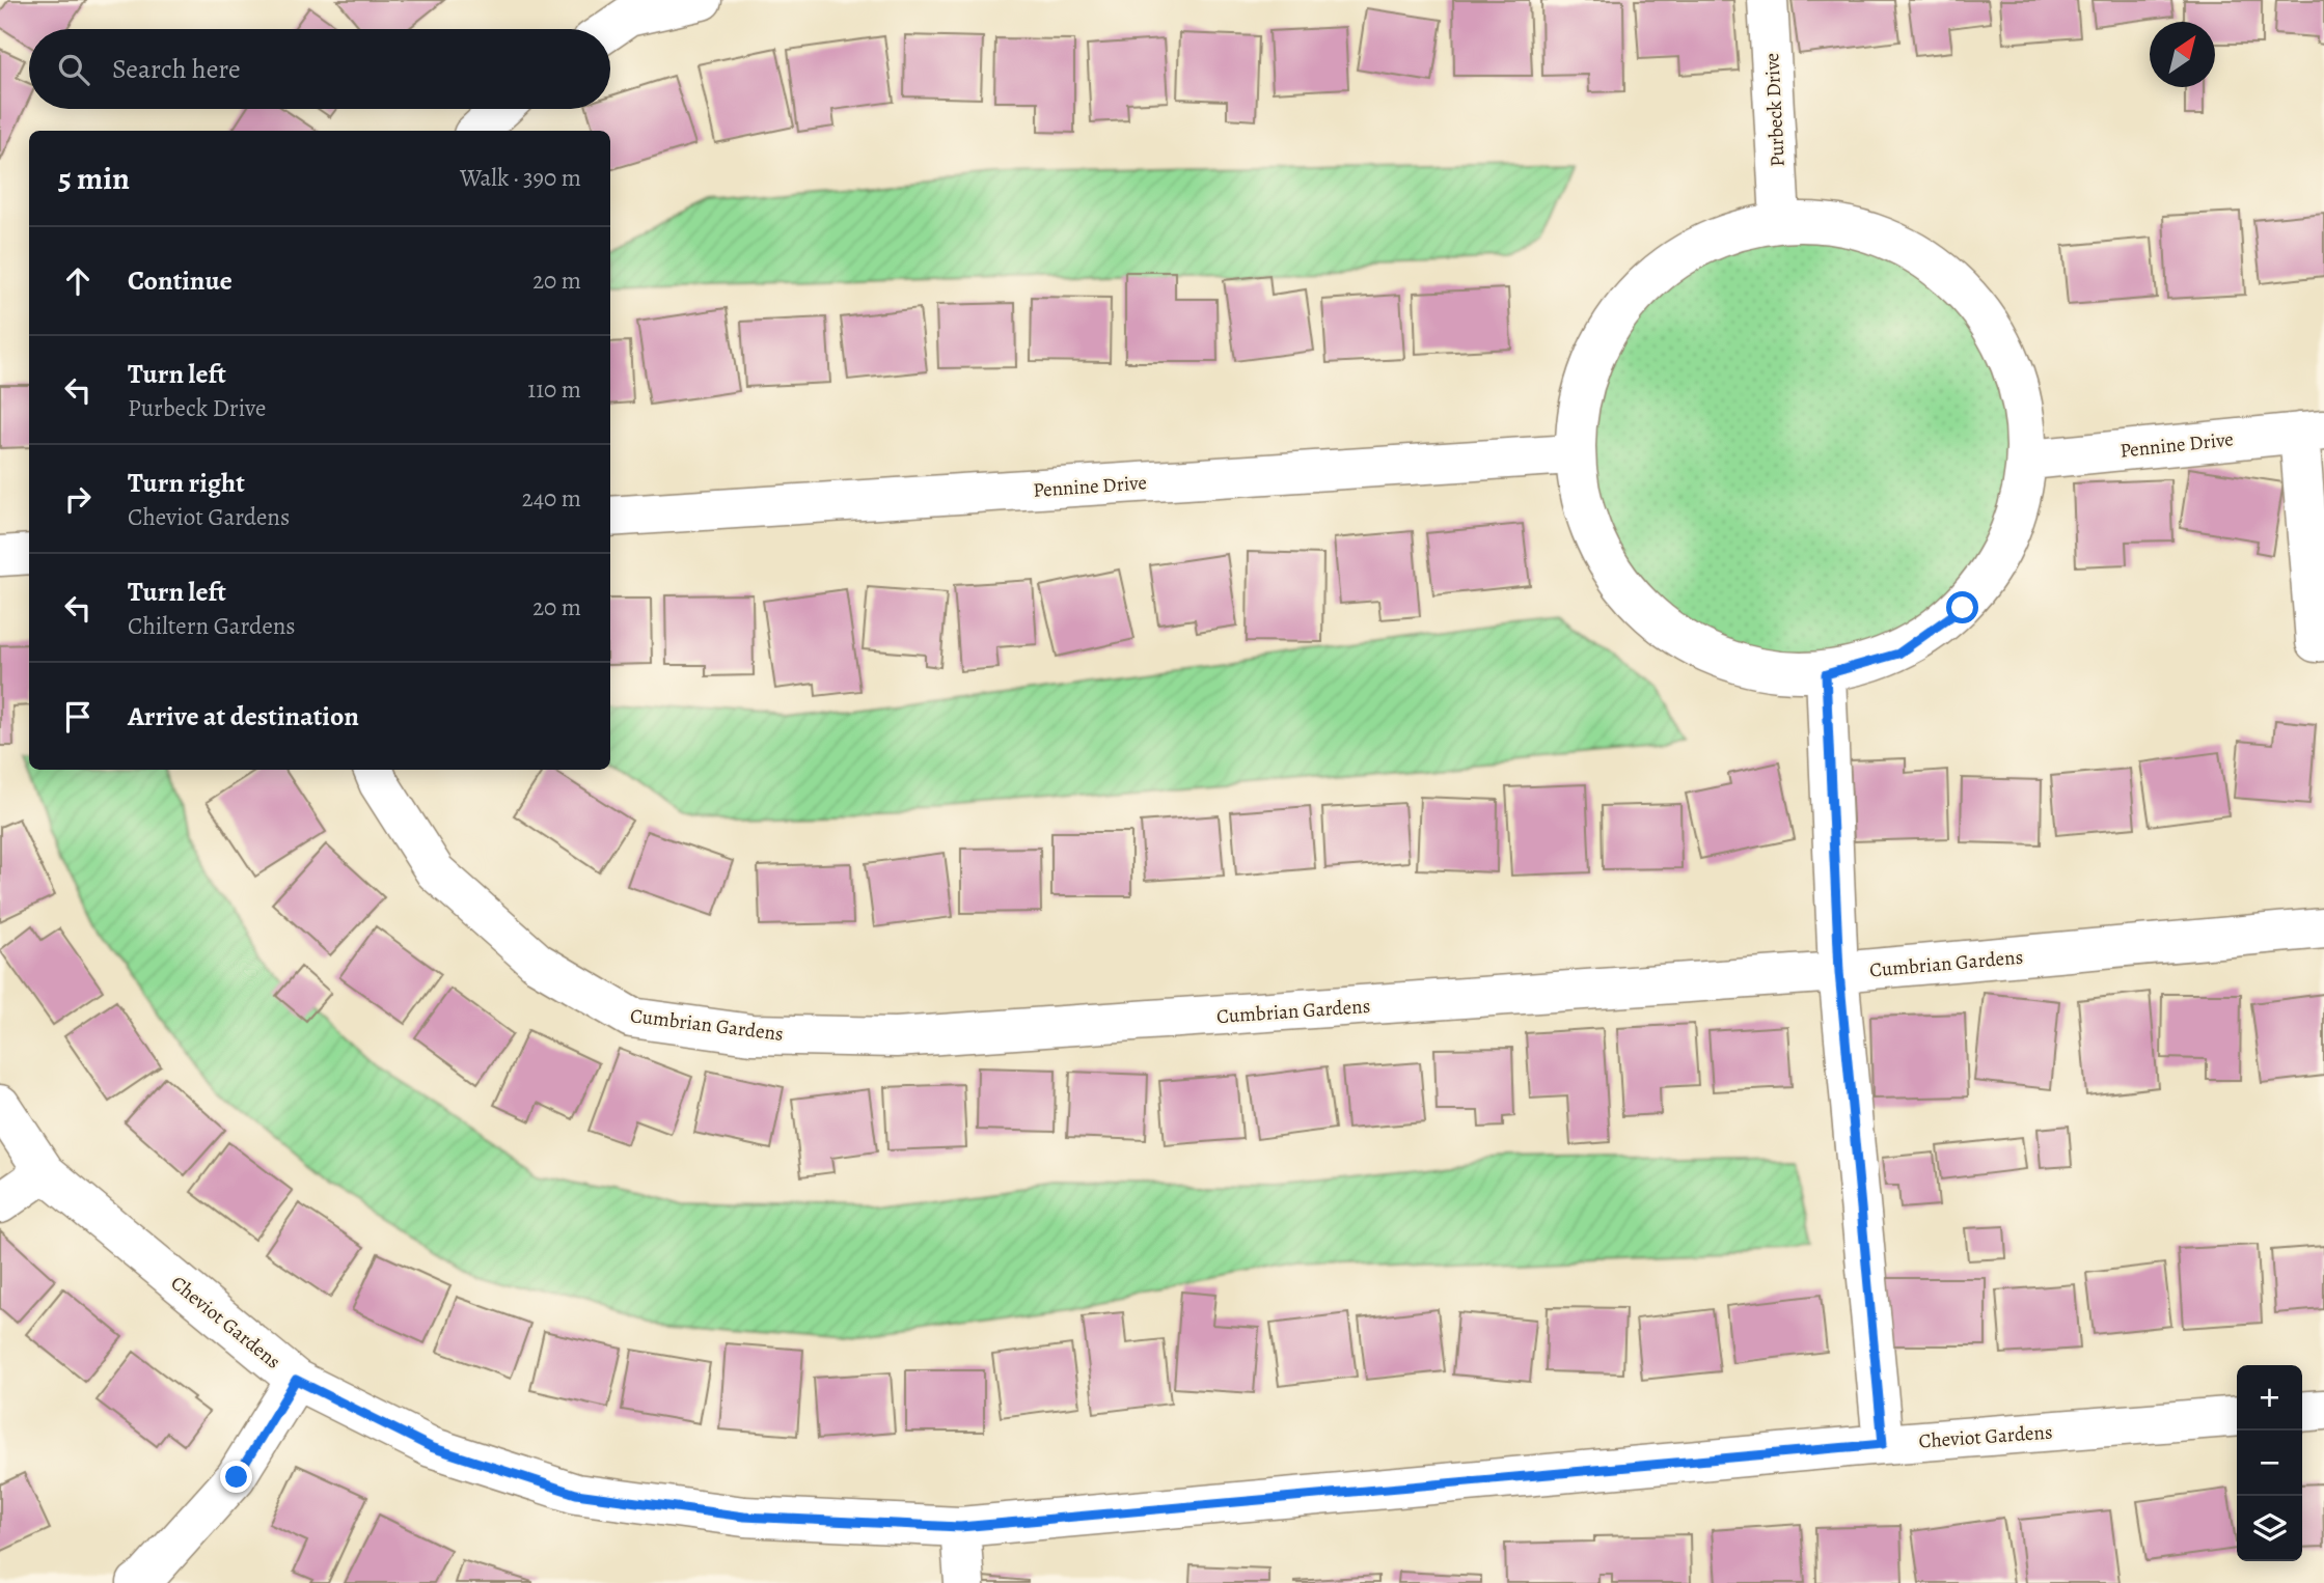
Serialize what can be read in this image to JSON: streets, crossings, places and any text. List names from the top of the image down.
{
  "streets": {
    "street": [
      "Purbeck Drive",
      "Pennine Drive",
      "Cumbrian Gardens",
      "Cheviot Gardens"
    ]
  },
  "north": "top right",
  "page": {
    "search": "Search here",
    "heading": ["5 min", "Walk · 390 m"],
    "list": [
      ["Continue", "20 m"],
      ["Turn left", "Purbeck Drive", "110 m"],
      ["Turn right", "Cheviot Gardens", "240 m"],
      ["Turn left", "Chiltern Gardens", "20 m"],
      "Arrive at destination"
    ],
    "map_buttons": ["+", "−"]
  }
}
